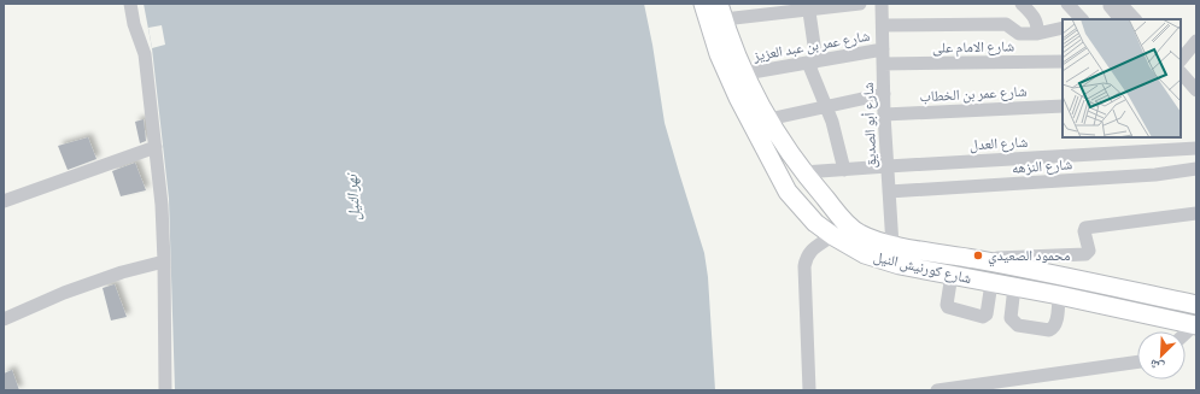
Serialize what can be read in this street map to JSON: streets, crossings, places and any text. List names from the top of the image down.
{
  "streets": {
    "main road": ["شارع كورنيش النيل"],
    "street": [
      "شارع عمر بن عبد العزيز",
      "شارع الامام على",
      "شارع عمر بن الخطاب",
      "شارع أبو الصديق",
      "شارع العدل",
      "شارع النزهه"
    ]
  },
  "crossings": [
    ["شارع عمر بن عبد العزيز", "شارع أبو الصديق"],
    ["شارع عمر بن عبد العزيز", "شارع كورنيش النيل"],
    ["شارع الامام على", "شارع أبو الصديق"],
    ["شارع عمر بن الخطاب", "شارع أبو الصديق"],
    ["شارع أبو الصديق", "شارع العدل"],
    ["شارع أبو الصديق", "شارع النزهه"],
    ["شارع أبو الصديق", "شارع كورنيش النيل"],
    ["شارع العدل", "شارع كورنيش النيل"]
  ],
  "water": ["نهر النيل"],
  "places": ["محمود الصعيدي"],
  "north": "bottom left"
}
